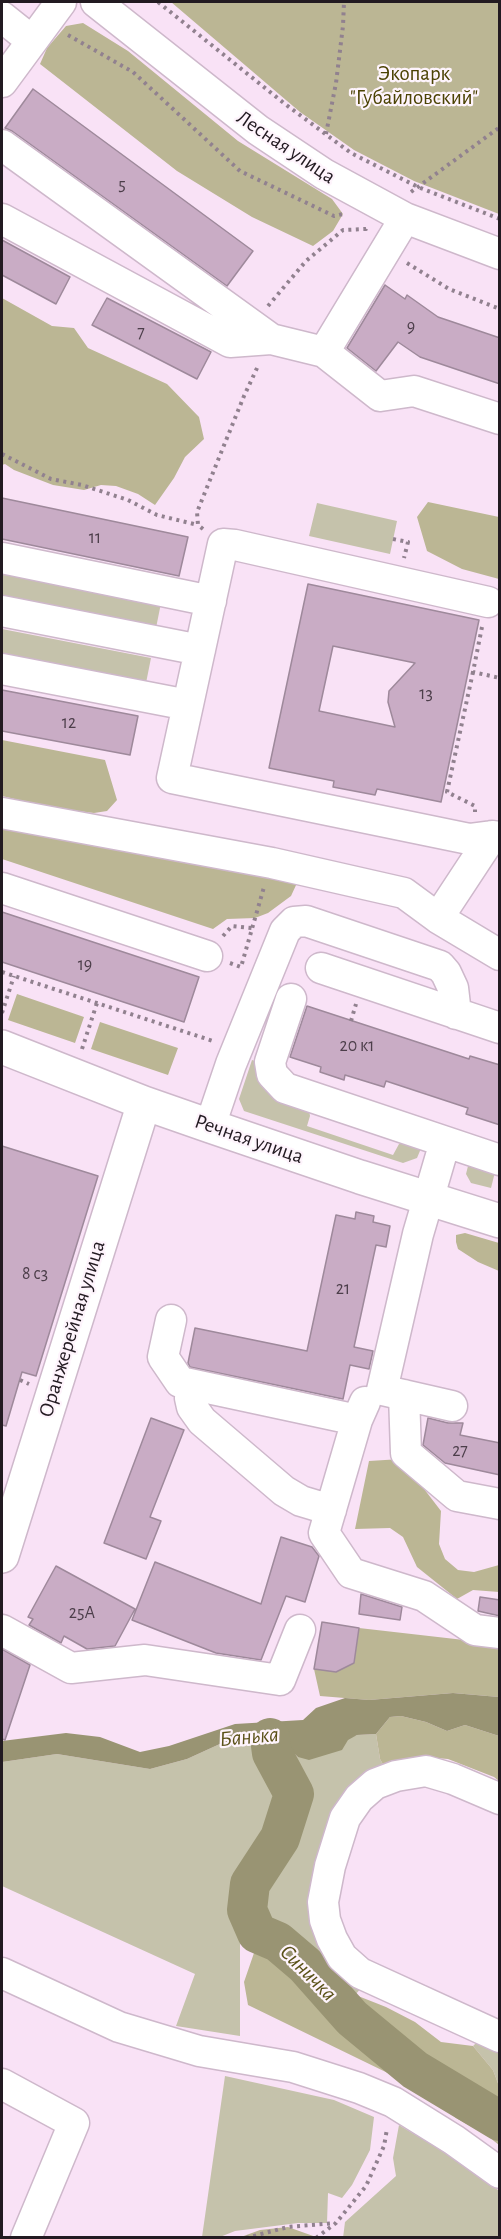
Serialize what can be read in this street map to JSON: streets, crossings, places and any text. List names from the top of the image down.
{
  "streets": {
    "main road": ["Речная улица", "Оранжерейная улица"],
    "street": ["Лесная улица"]
  },
  "crossings": [
    ["Речная улица", "Оранжерейная улица"]
  ],
  "water": ["Банька", "Синичка"],
  "parks": ["Экопарк \"Губайловский\""],
  "house_numbers": [
    "5",
    "9",
    "7",
    "11",
    "13",
    "12",
    "19",
    "20 к1",
    "8 с3",
    "21",
    "27",
    "25А"
  ]
}
